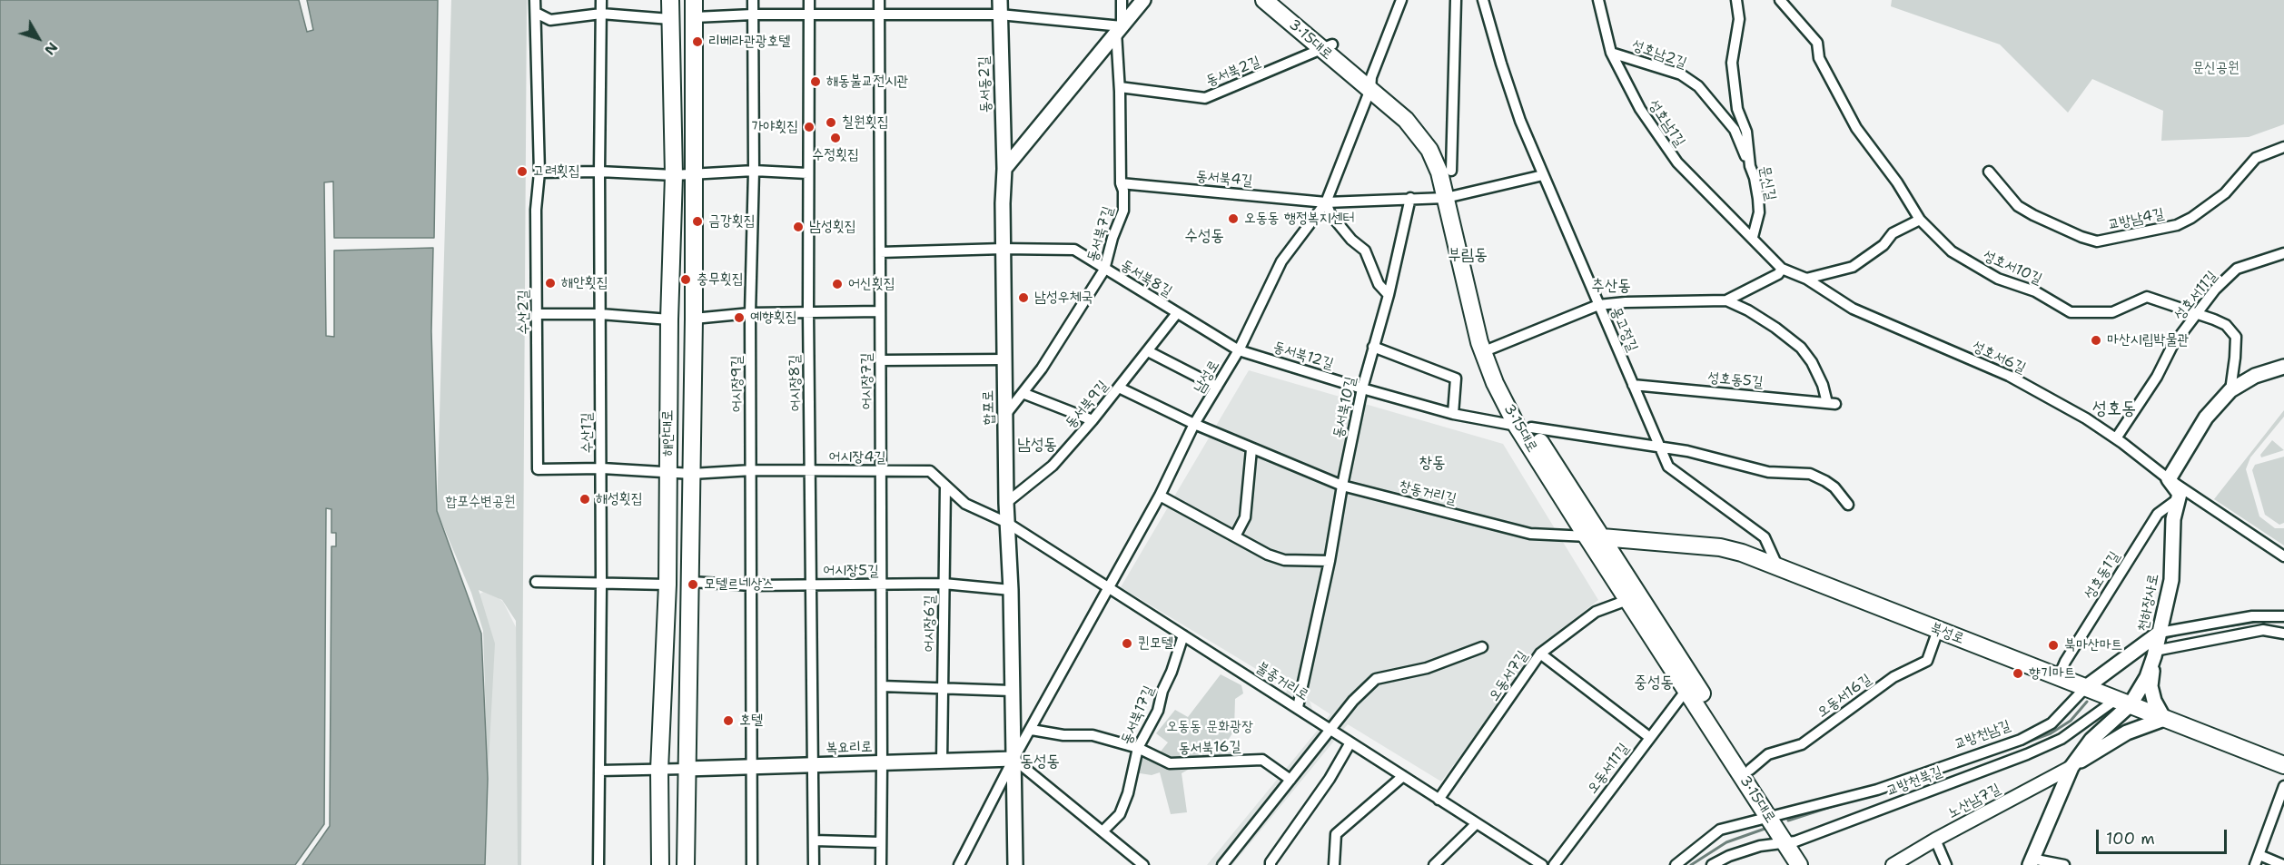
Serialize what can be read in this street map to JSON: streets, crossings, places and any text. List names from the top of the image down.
{
  "streets": {
    "main road": [
      "3·15대로",
      "동서동2길",
      "합포로",
      "해안대로",
      "천하장사로",
      "북성로",
      "교방천남길",
      "복요리로"
    ],
    "street": [
      "성호남2길",
      "동서북2길",
      "성호남1길",
      "동서북4길",
      "문신길",
      "교방남4길",
      "동서북7길",
      "성호서10길",
      "동서북8길",
      "성호서11길",
      "수산2길",
      "몽고정길",
      "동서북12길",
      "성호서6길",
      "남성로",
      "성호동5길",
      "어시장7길",
      "어시장8길",
      "어시장9길",
      "동서북9길",
      "동서북10길",
      "수산1길",
      "어시장4길",
      "창동거리길",
      "어시장5길",
      "성호동1길",
      "어시장6길",
      "오동서7길",
      "불종거리로",
      "오동서16길",
      "동서북17길",
      "동서북16길",
      "오동서11길",
      "교방천북길",
      "노산남7길"
    ]
  },
  "crossings": [
    ["3·15대로", "동서북2길"],
    ["3·15대로", "동서북12길"],
    ["3·15대로", "남성로"],
    ["3·15대로", "창동거리길"],
    ["3·15대로", "북성로"],
    ["3·15대로", "오동서7길"],
    ["3·15대로", "오동서16길"],
    ["3·15대로", "교방천남길"],
    ["3·15대로", "오동서11길"],
    ["3·15대로", "교방천북길"],
    ["성호남2길", "성호남1길"],
    ["성호남2길", "문신길"],
    ["동서북2길", "동서북7길"],
    ["동서동2길", "합포로"],
    ["성호남1길", "문신길"],
    ["동서북4길", "동서북7길"],
    ["동서북4길", "남성로"],
    ["동서북7길", "동서북8길"],
    ["동서북7길", "합포로"],
    ["성호서10길", "성호서11길"],
    ["동서북8길", "동서북12길"],
    ["동서북8길", "남성로"],
    ["동서북8길", "어시장7길"],
    ["동서북8길", "동서북9길"],
    ["동서북8길", "합포로"],
    ["성호서11길", "성호서6길"],
    ["수산2길", "수산1길"],
    ["수산2길", "해안대로"],
    ["수산2길", "어시장4길"],
    ["몽고정길", "동서북12길"],
    ["몽고정길", "성호동5길"],
    ["몽고정길", "북성로"],
    ["동서북12길", "남성로"],
    ["동서북12길", "동서북10길"],
    ["남성로", "합포로"],
    ["남성로", "창동거리길"],
    ["남성로", "불종거리로"],
    ["남성로", "복요리로"],
    ["남성로", "동서북16길"],
    ["어시장7길", "어시장4길"],
    ["어시장7길", "어시장5길"],
    ["어시장7길", "복요리로"],
    ["어시장8길", "어시장4길"],
    ["어시장8길", "어시장5길"],
    ["어시장8길", "복요리로"],
    ["어시장9길", "어시장4길"],
    ["어시장9길", "어시장5길"],
    ["어시장9길", "복요리로"],
    ["동서북9길", "합포로"],
    ["동서북9길", "창동거리길"],
    ["합포로", "어시장4길"],
    ["합포로", "어시장5길"],
    ["합포로", "불종거리로"],
    ["합포로", "복요리로"],
    ["동서북10길", "창동거리길"],
    ["동서북10길", "불종거리로"],
    ["해안대로", "어시장4길"],
    ["해안대로", "어시장5길"],
    ["해안대로", "복요리로"],
    ["어시장4길", "어시장6길"],
    ["어시장4길", "불종거리로"],
    ["창동거리길", "북성로"],
    ["어시장5길", "어시장6길"],
    ["성호동1길", "천하장사로"],
    ["성호동1길", "북성로"],
    ["천하장사로", "북성로"],
    ["천하장사로", "교방천남길"],
    ["천하장사로", "교방천북길"],
    ["천하장사로", "노산남7길"],
    ["어시장6길", "복요리로"],
    ["북성로", "오동서16길"],
    ["북성로", "교방천남길"],
    ["북성로", "교방천북길"],
    ["오동서7길", "불종거리로"],
    ["불종거리로", "동서북17길"],
    ["동서북17길", "동서북16길"]
  ],
  "districts": [
    "수성동",
    "부림동",
    "추산동",
    "성호동",
    "남성동",
    "창동",
    "중성동",
    "동성동"
  ],
  "parks": ["문신공원", "합포수변공원", "오동동 문화광장"],
  "places": [
    "리베라관광호텔",
    "해동불교전시관",
    "칠원횟집",
    "가야횟집",
    "수정횟집",
    "고려횟집",
    "오동동 행정복지센터",
    "금강횟집",
    "남성횟집",
    "충무횟집",
    "해안횟집",
    "어신횟집",
    "남성우체국",
    "예향횟집",
    "마산시립박물관",
    "해성횟집",
    "모텔르네상스",
    "퀸모텔",
    "북마산마트",
    "향기마트",
    "호텔"
  ],
  "scale_bar": "100 m",
  "north": "bottom right"
}
